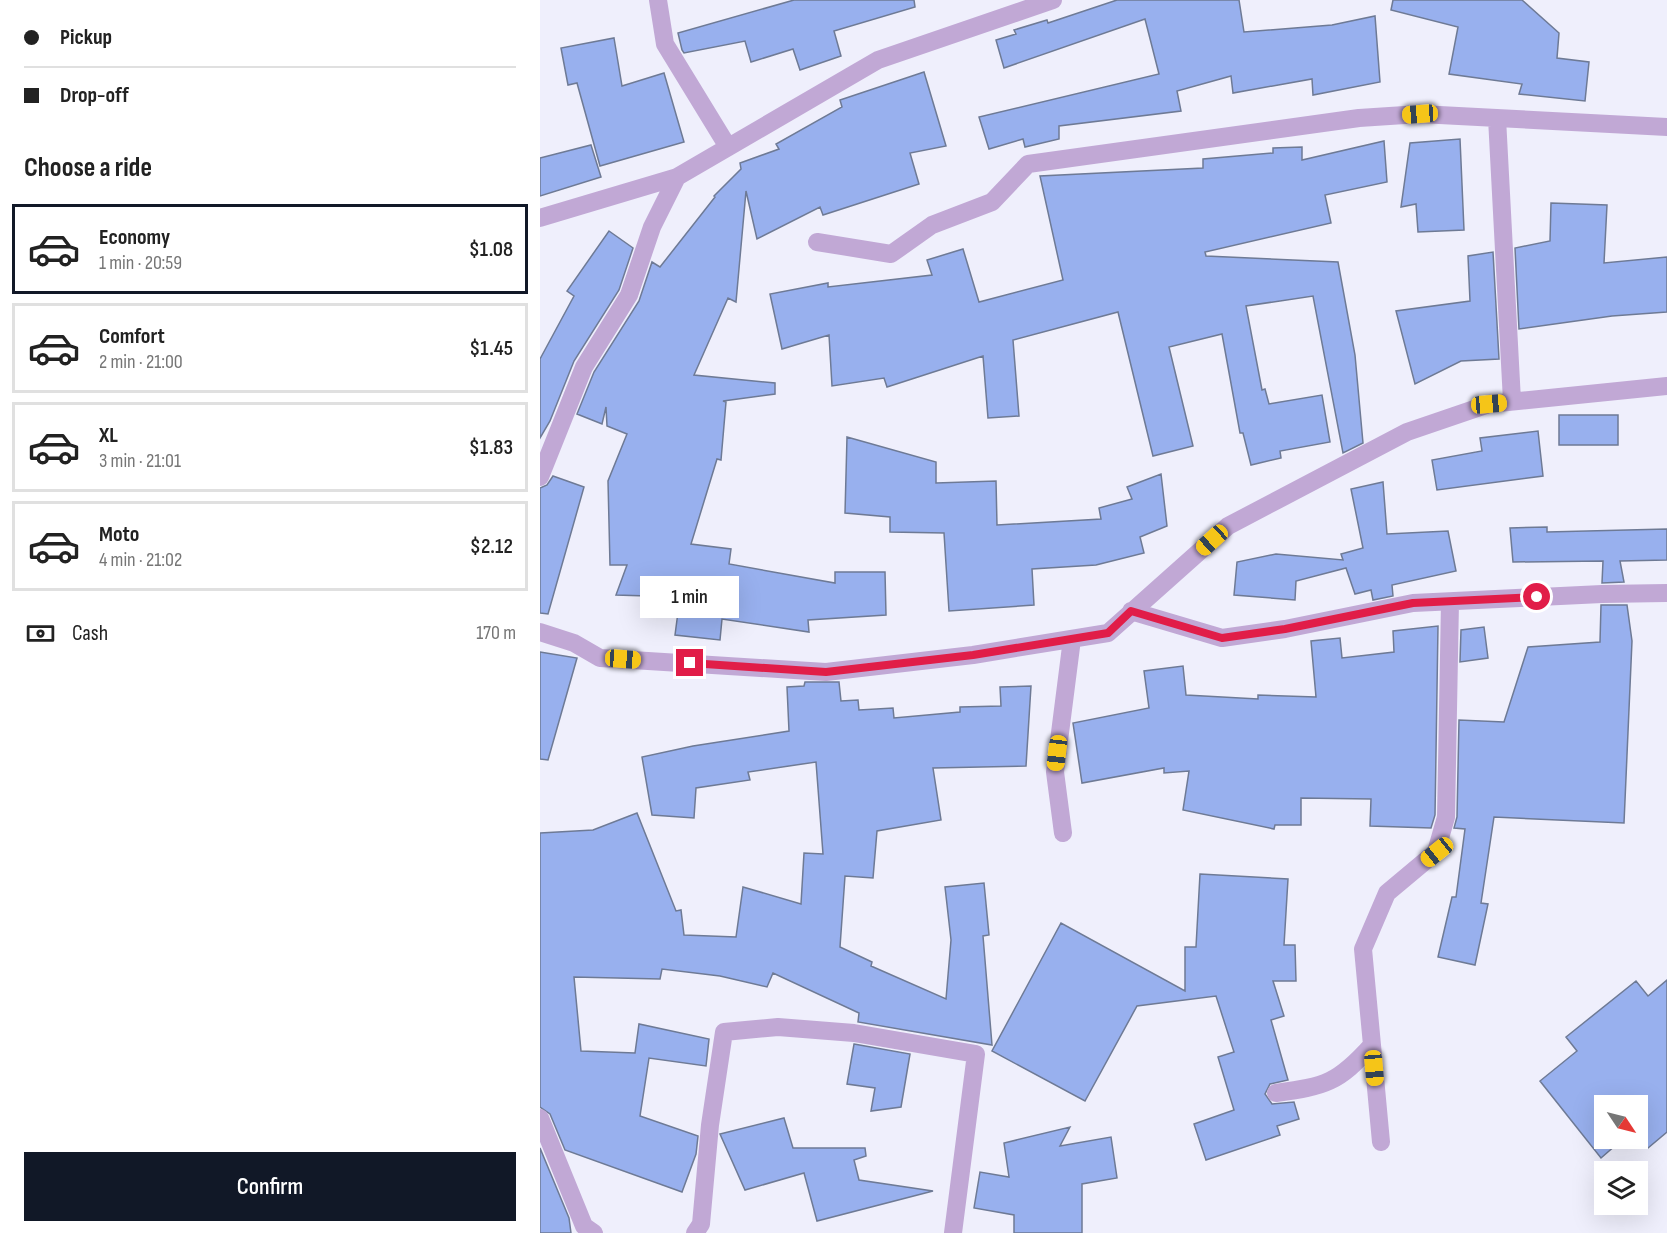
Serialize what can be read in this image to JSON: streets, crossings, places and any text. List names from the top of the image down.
{
  "north": "bottom right",
  "page": {
    "banner": ["Pickup", "Drop-off"],
    "heading": "Choose a ride",
    "list": [
      {
        "name": "Economy",
        "note": "1 min · 20:59",
        "value": "$1.08"
      },
      {
        "name": "Comfort",
        "note": "2 min · 21:00",
        "value": "$1.45"
      },
      {
        "name": "XL",
        "note": "3 min · 21:01",
        "value": "$1.83"
      },
      {
        "name": "Moto",
        "note": "4 min · 21:02",
        "value": "$2.12"
      }
    ],
    "bubble": "1 min",
    "pay": ["Cash", "170 m"],
    "buttons": "Confirm"
  }
}
